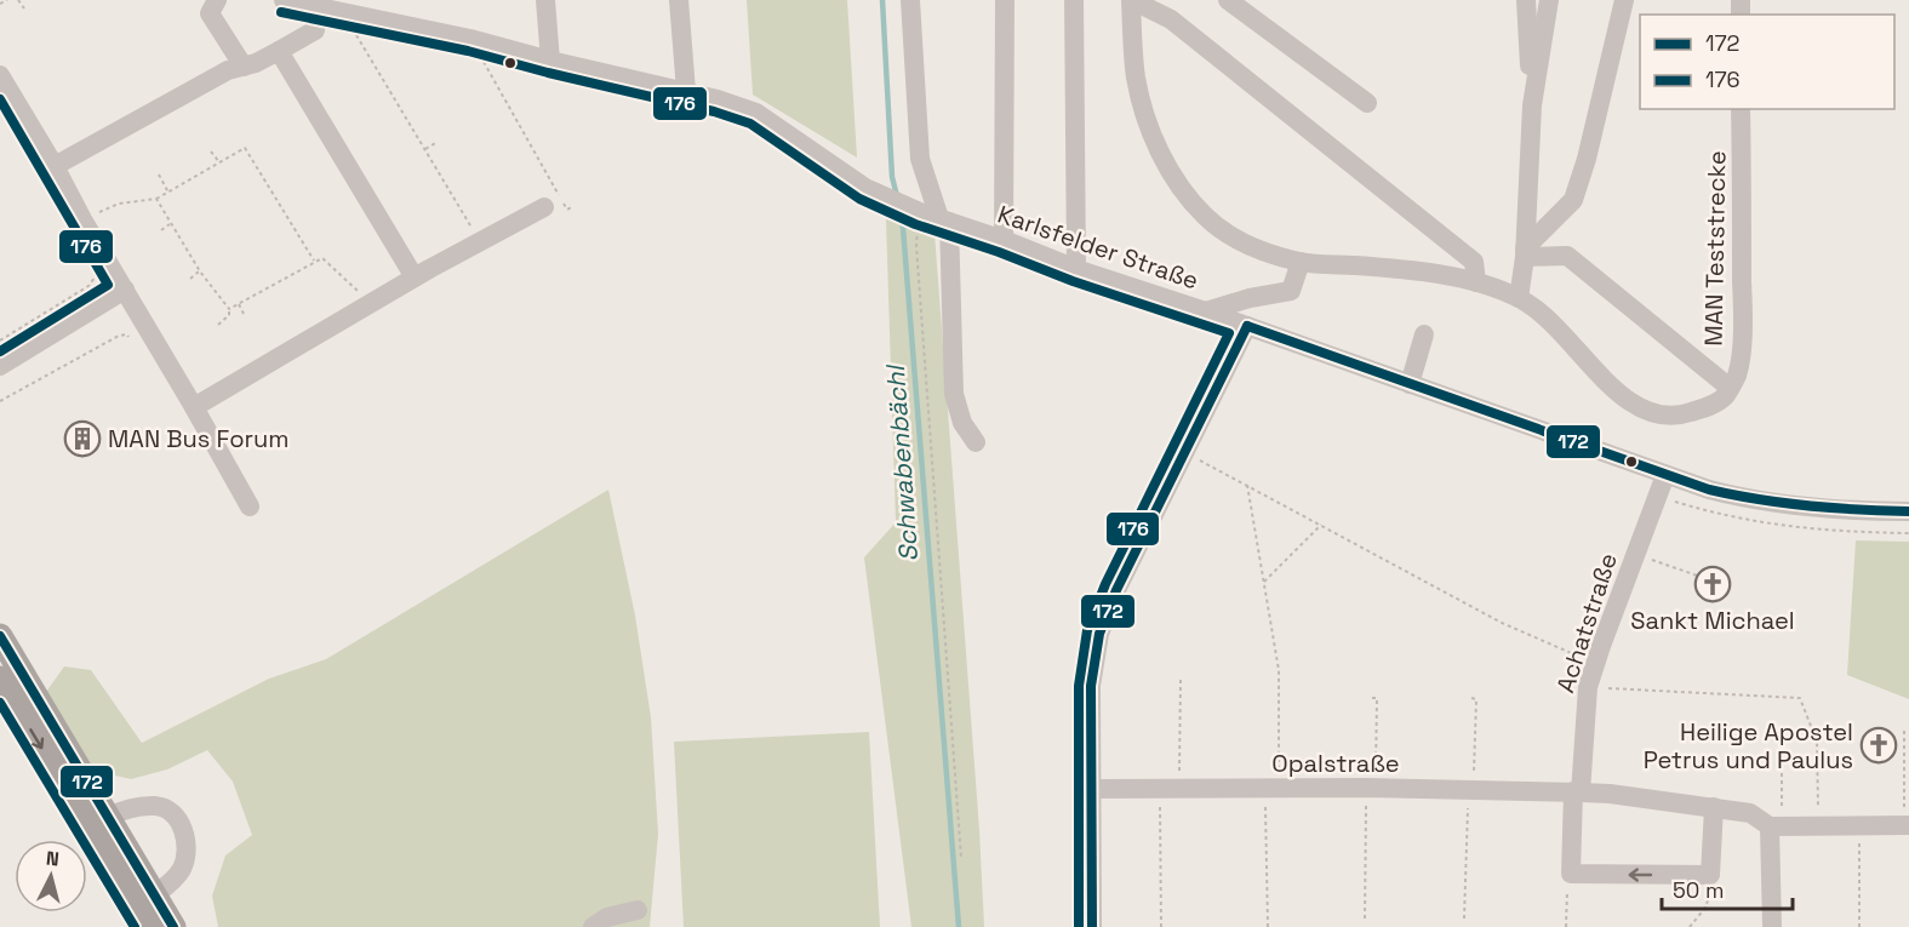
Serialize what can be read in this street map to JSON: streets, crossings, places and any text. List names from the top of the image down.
{
  "streets": {
    "street": [
      "Karlsfelder Straße",
      "MAN Teststrecke",
      "Achatstraße",
      "Opalstraße"
    ]
  },
  "crossings": [
    ["Karlsfelder Straße", "Achatstraße"],
    ["Achatstraße", "Opalstraße"]
  ],
  "water": ["Schwabenbächl"],
  "places": {
    "building": ["MAN Bus Forum"],
    "church": ["Sankt Michael", "Heilige Apostel Petrus und Paulus"]
  },
  "lines": ["transit line 176", "transit line 172"],
  "legend": ["172", "176"],
  "scale_bar": "50 m",
  "north": "top"
}
